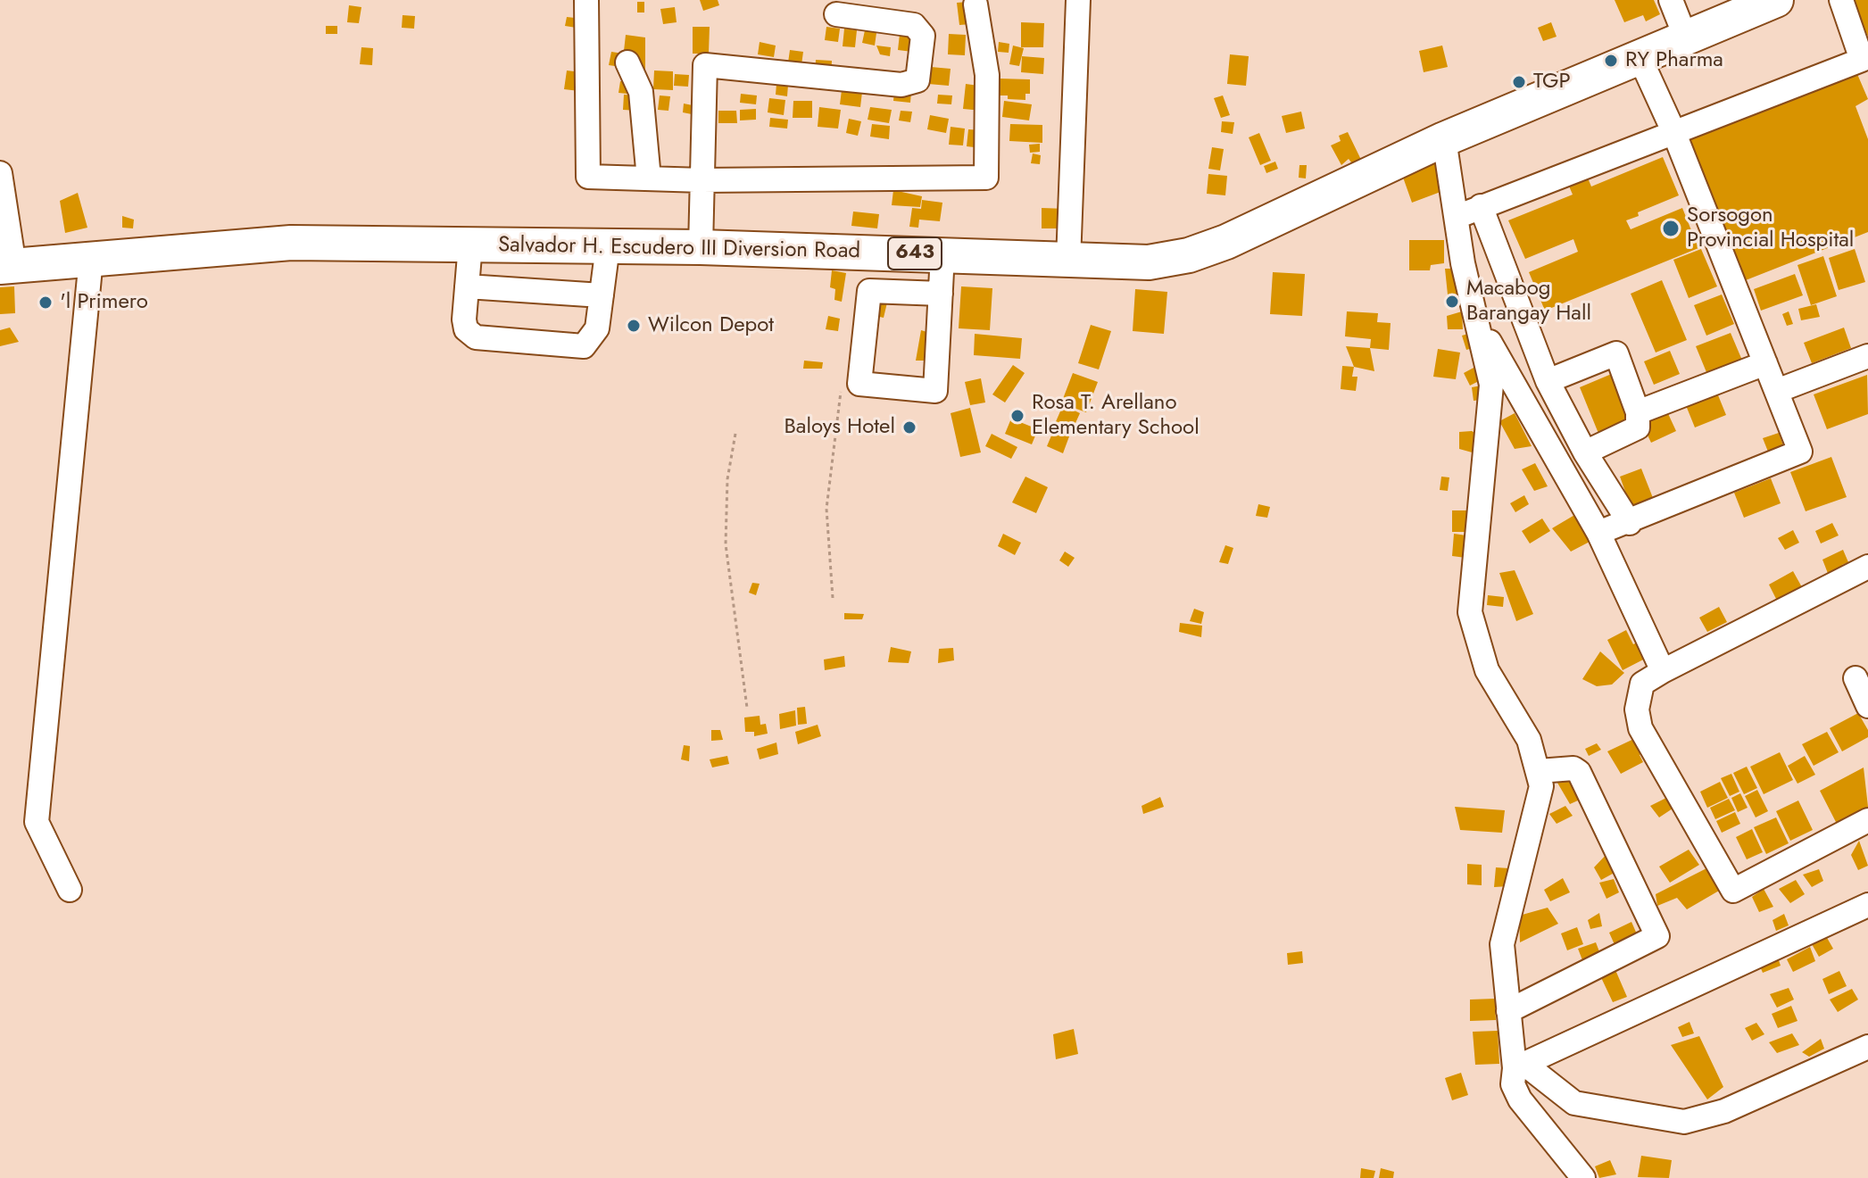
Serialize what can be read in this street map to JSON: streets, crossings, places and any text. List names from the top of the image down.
{
  "streets": {
    "highway": ["Salvador H. Escudero III Diversion Road", "643"]
  },
  "places": [
    "RY Pharma",
    "TGP",
    "Sorsogon Provincial Hospital",
    "Macabog Barangay Hall",
    "'l Primero",
    "Wilcon Depot",
    "Rosa T. Arellano Elementary School",
    "Baloys Hotel"
  ]
}
